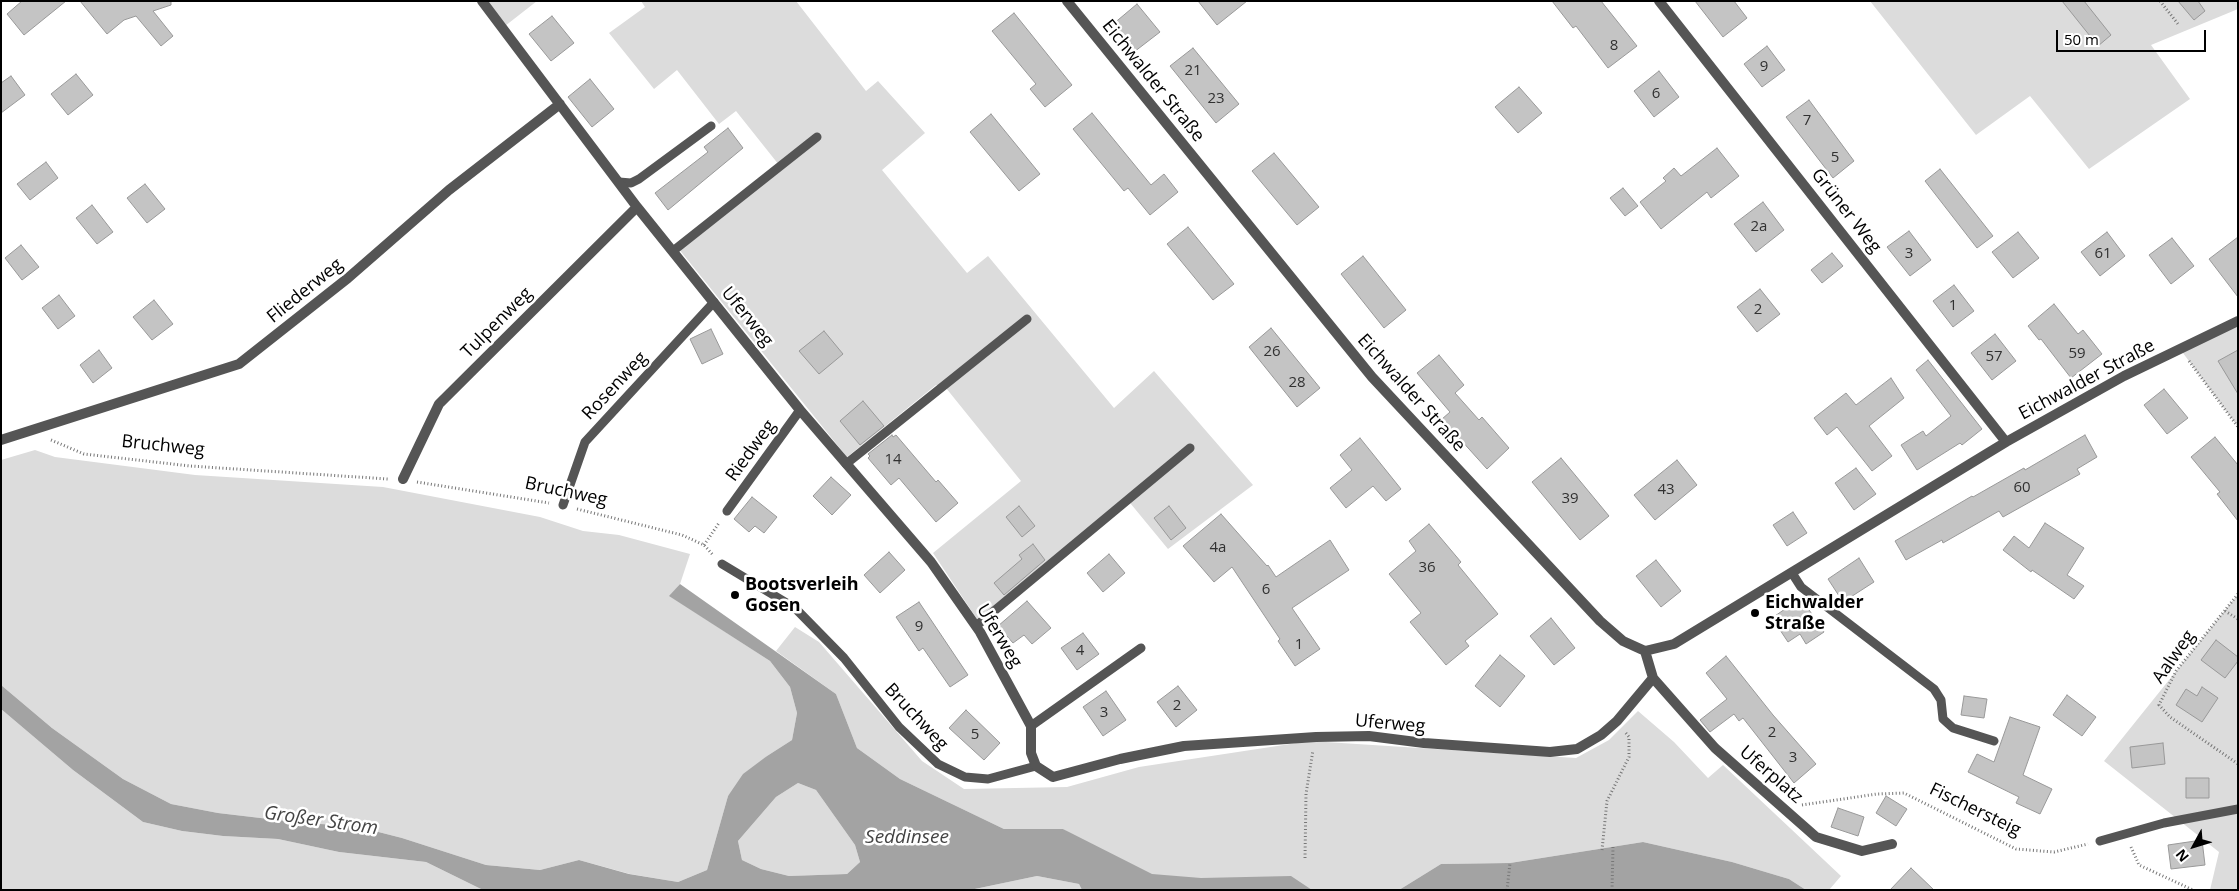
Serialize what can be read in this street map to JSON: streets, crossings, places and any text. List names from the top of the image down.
{
  "streets": {
    "street": [
      "Eichwalder Straße",
      "Grüner Weg",
      "Fliederweg",
      "Uferweg",
      "Tulpenweg",
      "Uferplatz"
    ],
    "lane": ["Rosenweg", "Bruchweg", "Riedweg"],
    "path": ["Aalweg", "Fischersteig"]
  },
  "crossings": [
    ["Eichwalder Straße", "Grüner Weg"],
    ["Fliederweg", "Uferweg"],
    ["Fliederweg", "Bruchweg"],
    ["Uferweg", "Tulpenweg"],
    ["Uferweg", "Rosenweg"],
    ["Uferweg", "Bruchweg"],
    ["Uferweg", "Riedweg"],
    ["Uferweg", "Uferplatz"],
    ["Tulpenweg", "Bruchweg"],
    ["Rosenweg", "Bruchweg"],
    ["Uferplatz", "Fischersteig"]
  ],
  "water": ["Großer Strom", "Seddinsee"],
  "places": ["Bootsverleih Gosen", "Eichwalder Straße"],
  "house_numbers": [
    "8",
    "9",
    "21",
    "6",
    "23",
    "7",
    "5",
    "2a",
    "3",
    "61",
    "1",
    "2",
    "26",
    "59",
    "57",
    "28",
    "14",
    "60",
    "43",
    "39",
    "4a",
    "36",
    "6",
    "9",
    "1",
    "4",
    "2",
    "3",
    "2",
    "5",
    "3"
  ],
  "scale_bar": "50 m",
  "north": "bottom left"
}
